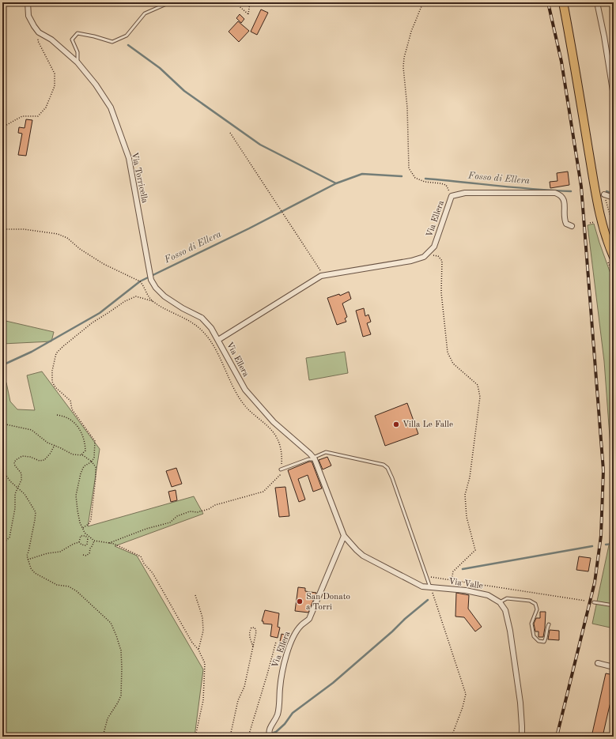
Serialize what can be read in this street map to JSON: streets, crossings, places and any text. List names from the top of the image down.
{
  "streets": {
    "street": ["Via Torricella", "Via Ellera", "Via Valle"]
  },
  "crossings": [
    ["Via Torricella", "Via Ellera"],
    ["Via Ellera", "Via Valle"]
  ],
  "water": ["Fosso di Ellera"],
  "places": ["Villa Le Falle", "San Donato a Torri"]
}
